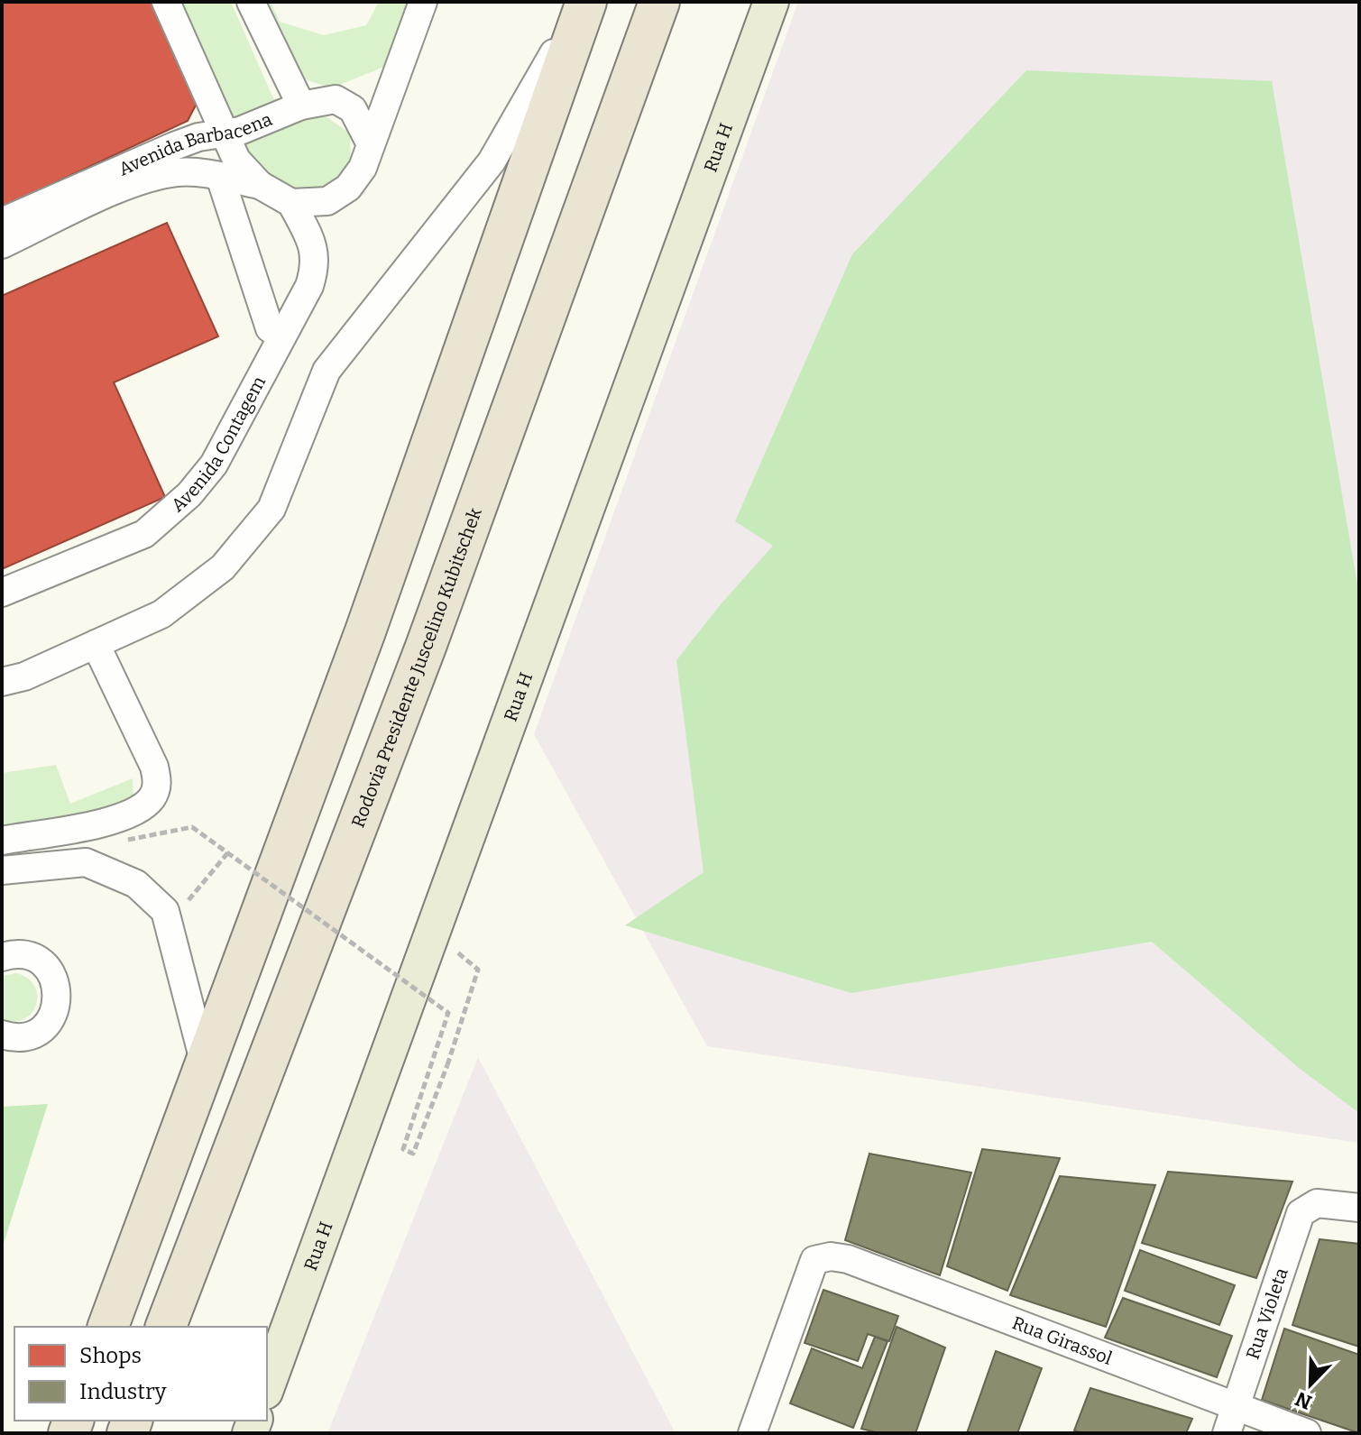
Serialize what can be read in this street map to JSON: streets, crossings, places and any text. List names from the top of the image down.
{
  "streets": {
    "highway": ["Rodovia Presidente Juscelino Kubitschek"],
    "main road": ["Rua H"],
    "street": [
      "Avenida Barbacena",
      "Avenida Contagem",
      "Rua Violeta",
      "Rua Girassol"
    ]
  },
  "crossings": [
    ["Avenida Barbacena", "Avenida Contagem"],
    ["Rua Violeta", "Rua Girassol"]
  ],
  "legend": ["Shops", "Industry"],
  "north": "bottom left"
}
